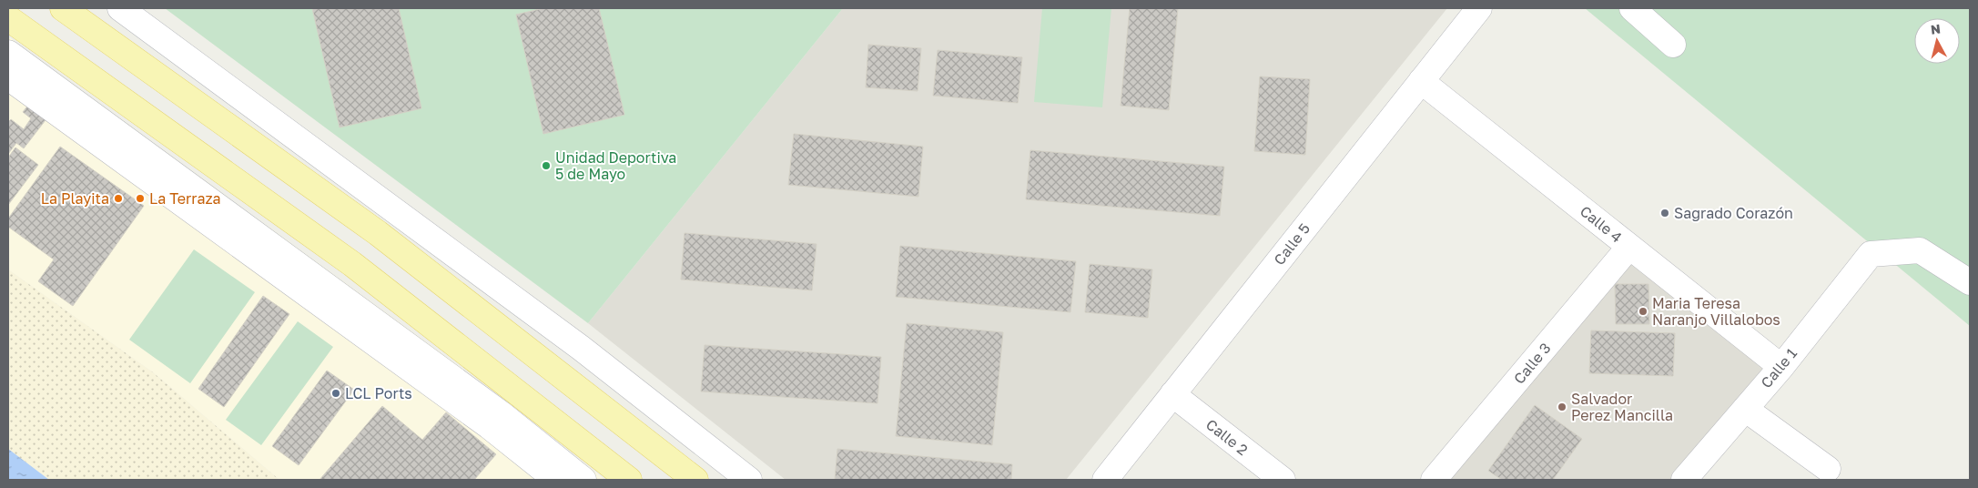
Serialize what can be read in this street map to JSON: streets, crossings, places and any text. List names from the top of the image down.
{
  "streets": {
    "street": [
      "Calle 4",
      "Calle 5",
      "Calle 3",
      "Calle 1",
      "Calle 2"
    ]
  },
  "crossings": [
    ["Calle 4", "Calle 5"],
    ["Calle 4", "Calle 3"],
    ["Calle 4", "Calle 1"],
    ["Calle 5", "Calle 2"]
  ],
  "places": [
    "Unidad Deportiva 5 de Mayo",
    "La Playita",
    "La Terraza",
    "Sagrado Corazón",
    "Maria Teresa Naranjo Villalobos",
    "LCL Ports",
    "Salvador Perez Mancilla"
  ],
  "north": "top"
}
